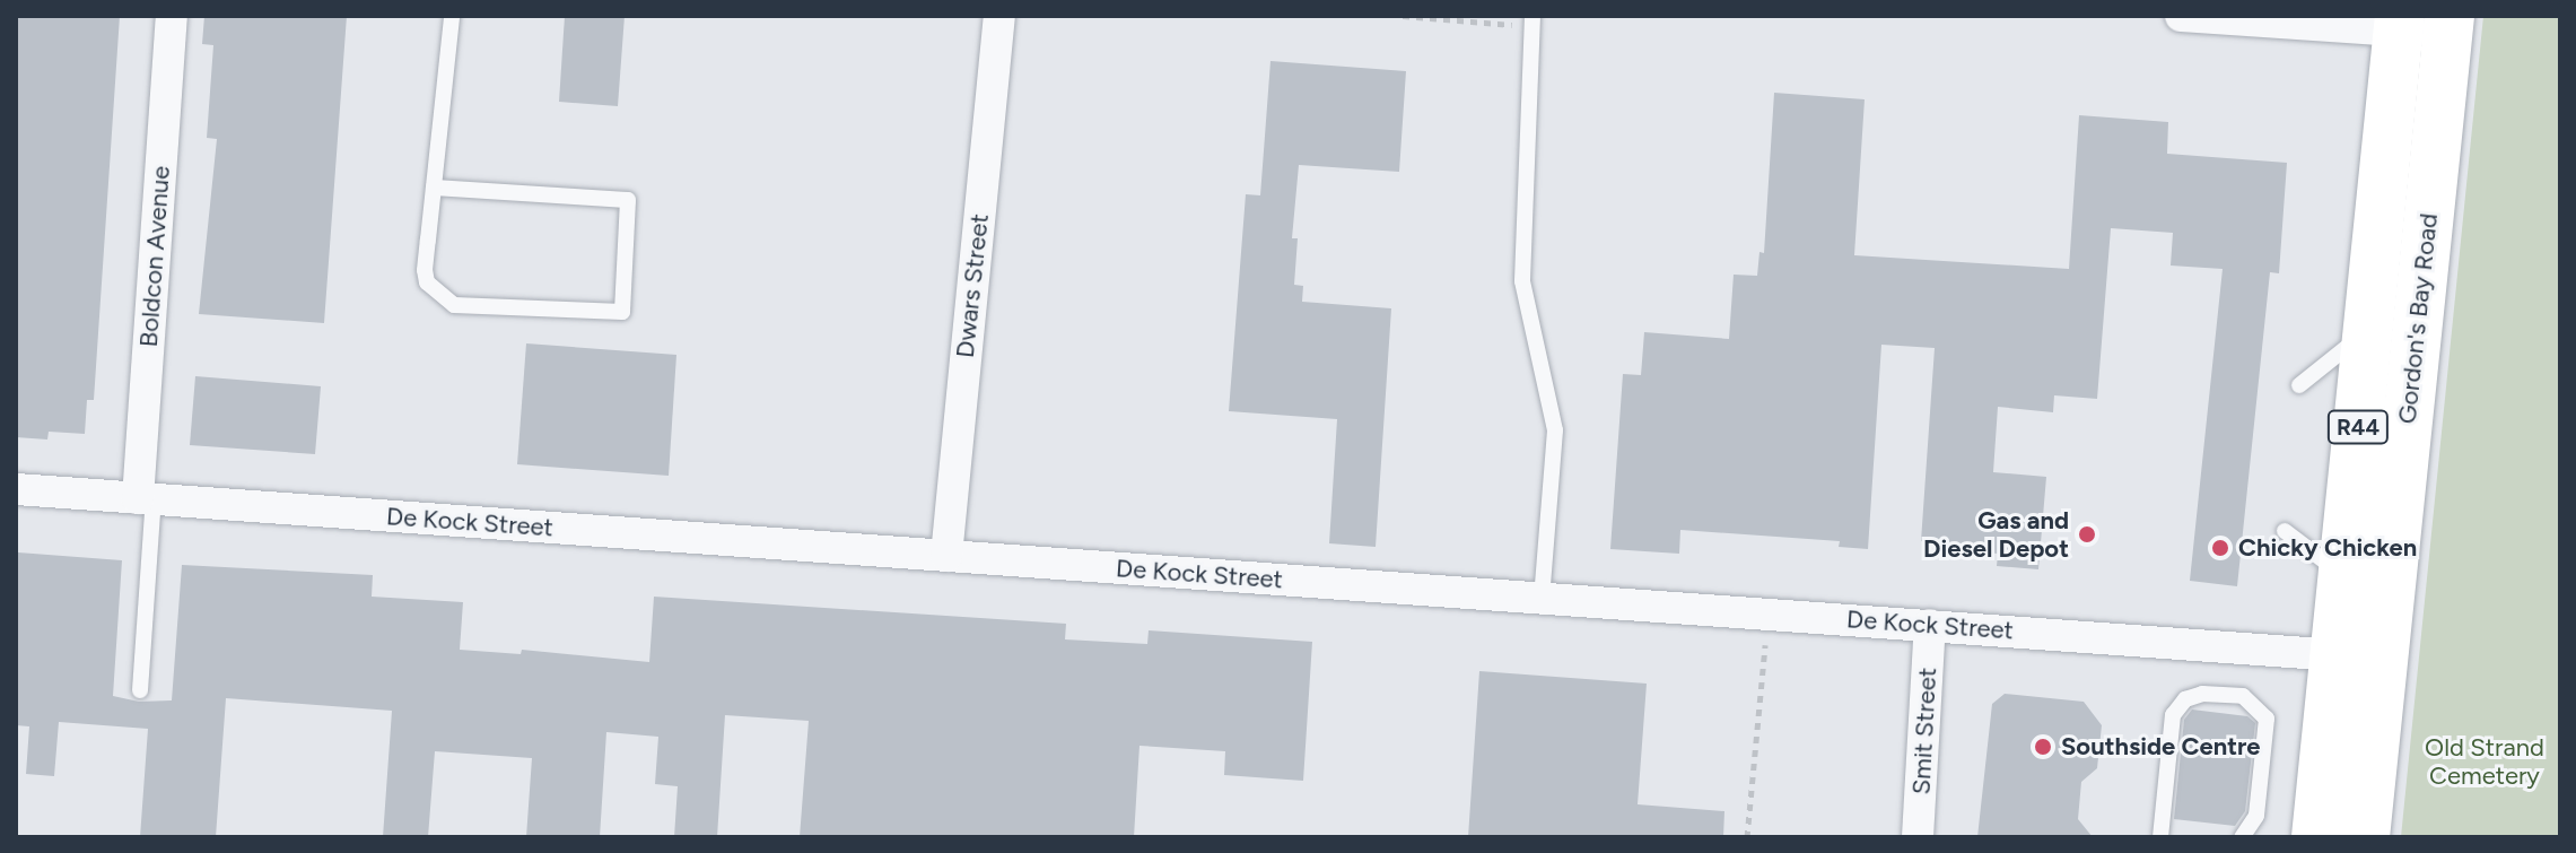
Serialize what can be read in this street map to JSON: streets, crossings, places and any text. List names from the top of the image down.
{
  "streets": {
    "main road": ["Gordon's Bay Road", "R44"],
    "street": [
      "Boldcon Avenue",
      "Dwars Street",
      "De Kock Street",
      "Smit Street"
    ]
  },
  "crossings": [
    ["Boldcon Avenue", "De Kock Street"],
    ["Dwars Street", "De Kock Street"],
    ["Gordon's Bay Road", "De Kock Street"],
    ["De Kock Street", "Smit Street"]
  ],
  "parks": ["Old Strand Cemetery"],
  "places": ["Gas and Diesel Depot", "Chicky Chicken", "Southside Centre"]
}
